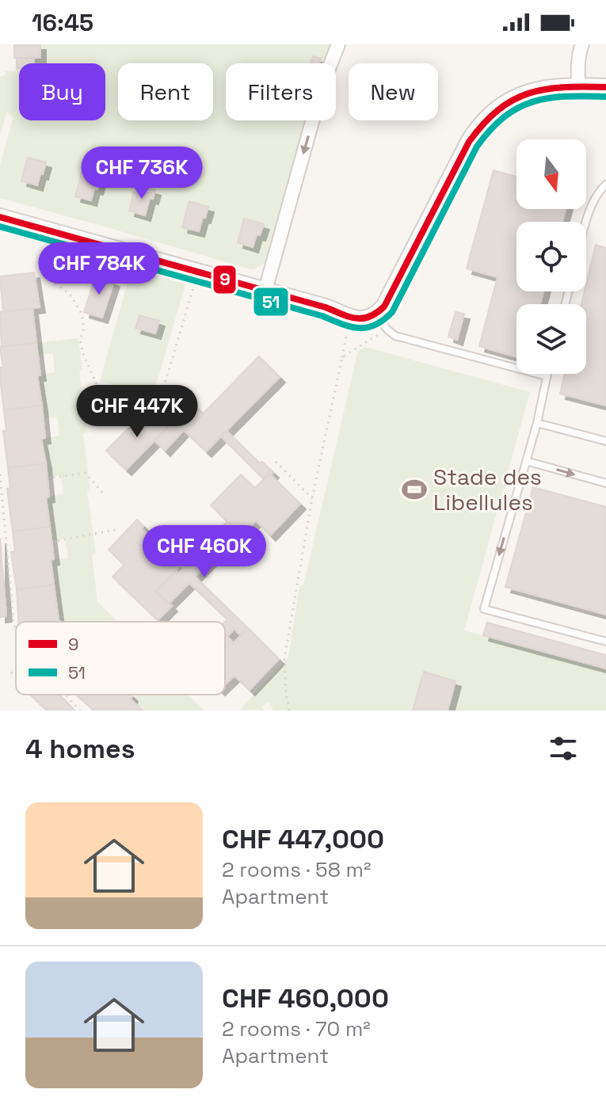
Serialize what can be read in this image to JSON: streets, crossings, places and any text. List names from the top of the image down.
{
  "places": {
    "sports": ["Stade des Libellules"]
  },
  "lines": ["transit line 9", "transit line 51"],
  "legend": ["9", "51"],
  "north": "bottom",
  "page": {
    "status": "16:45",
    "chip": [
      "Buy",
      "Rent",
      "Filters",
      "New"
    ],
    "price": [
      "CHF 736K",
      "CHF 784K",
      "CHF 447K",
      "CHF 460K"
    ],
    "heading": "4 homes",
    "list": [
      {
        "name": "CHF 447,000",
        "note": "2 rooms · 58 m² · Apartment"
      },
      {
        "name": "CHF 460,000",
        "note": "2 rooms · 70 m² · Apartment"
      }
    ]
  }
}
